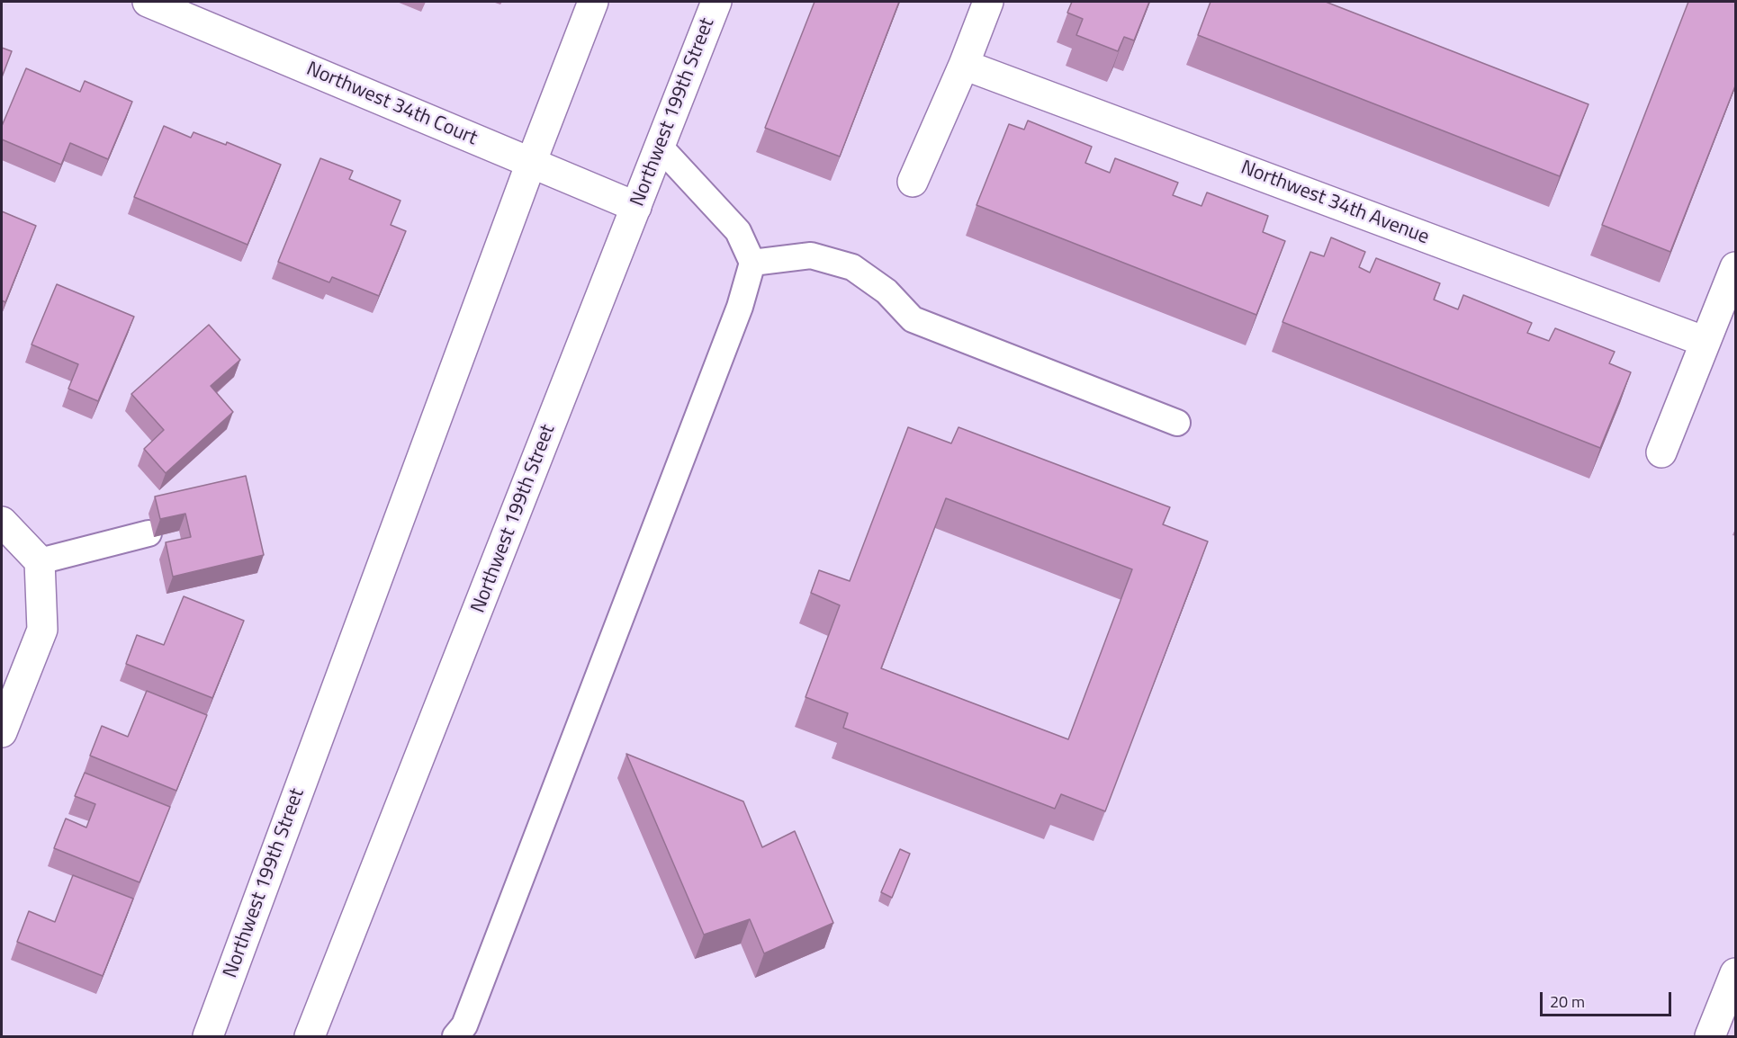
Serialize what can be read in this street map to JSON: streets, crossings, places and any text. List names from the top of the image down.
{
  "streets": {
    "main road": ["Northwest 34th Court", "Northwest 199th Street", "Northwest 34th Avenue"]
  },
  "crossings": [
    ["Northwest 34th Court", "Northwest 199th Street"]
  ],
  "scale_bar": "20 m"
}
